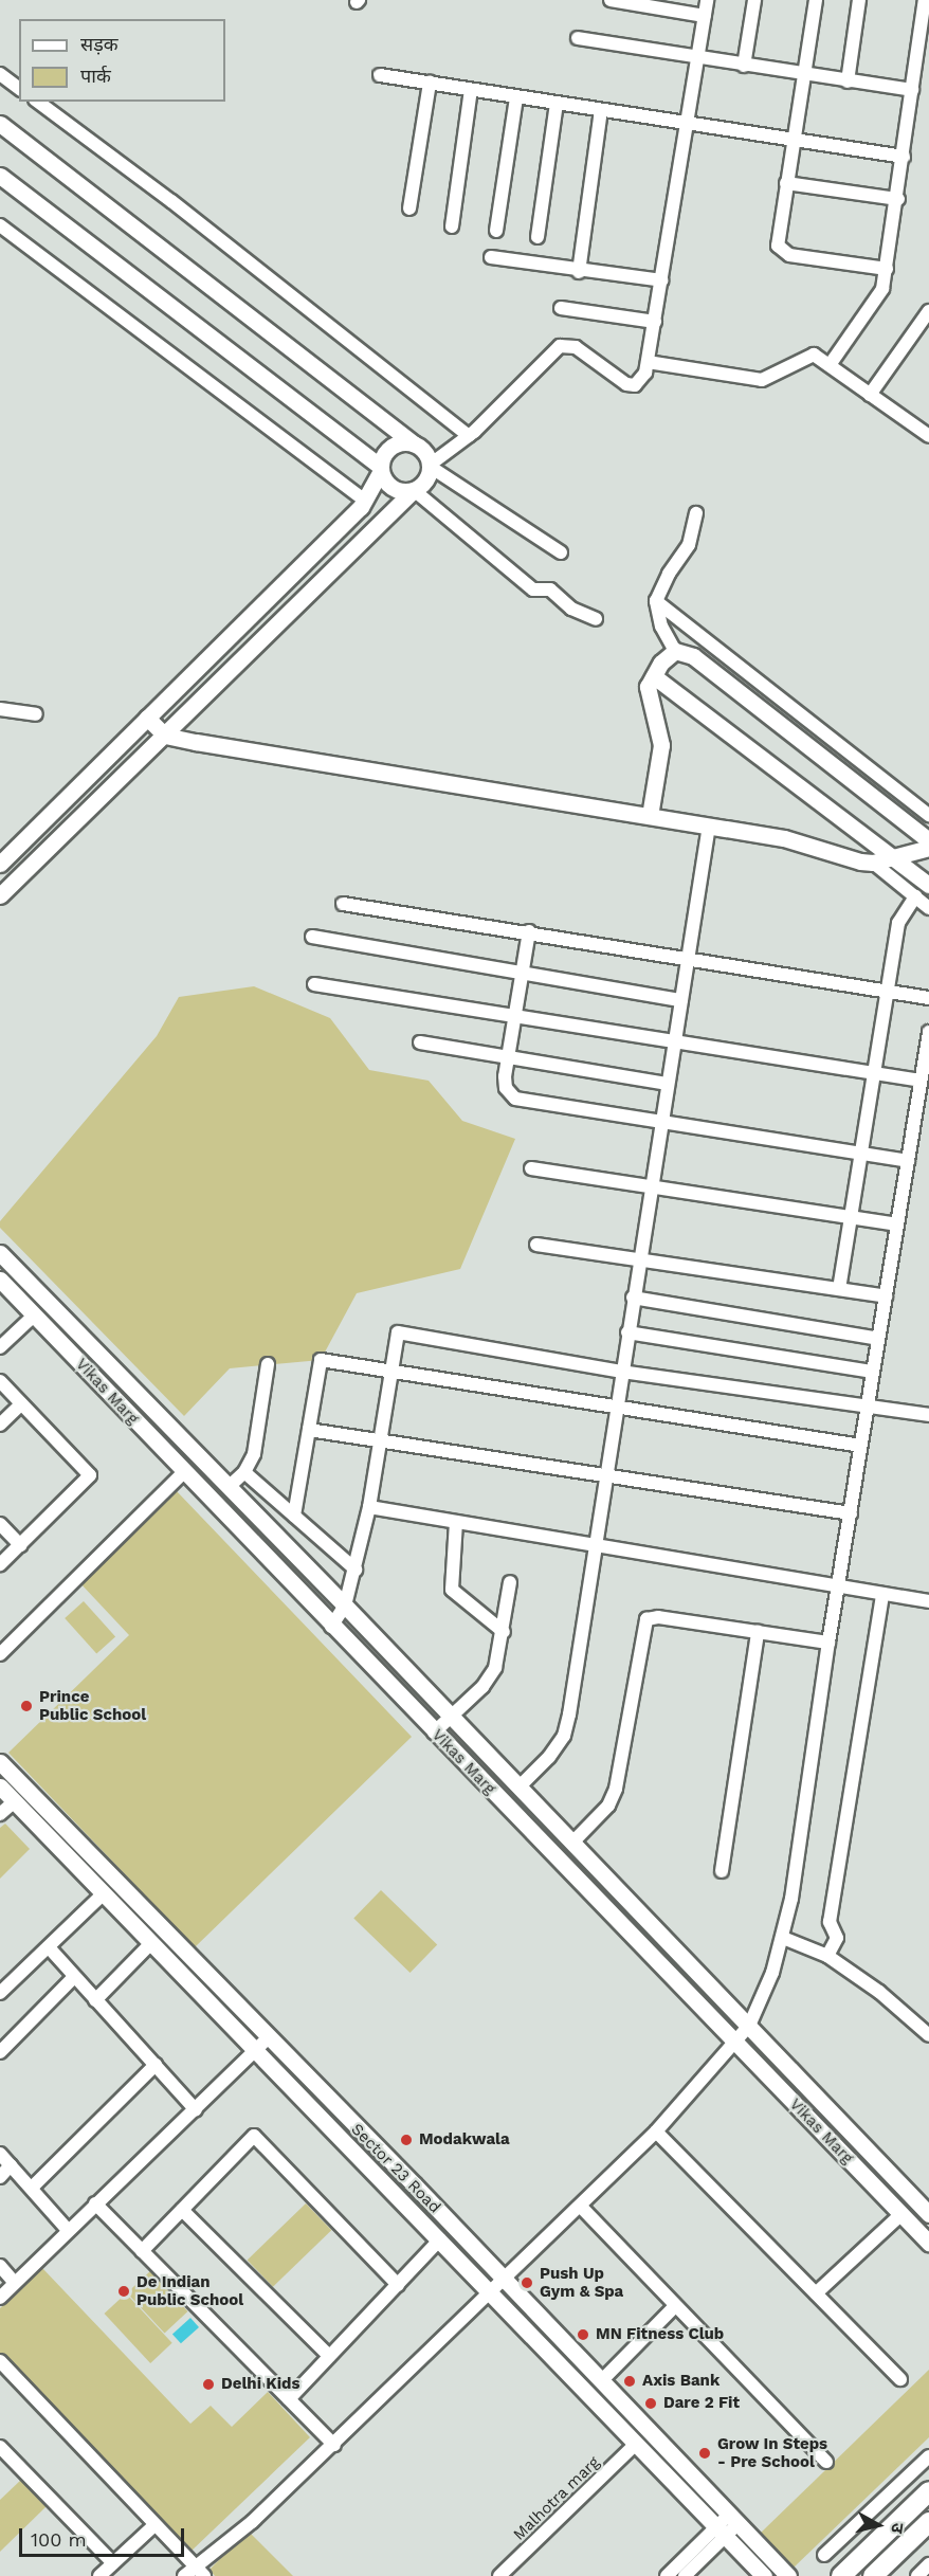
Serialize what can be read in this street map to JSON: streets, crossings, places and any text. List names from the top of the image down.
{
  "streets": {
    "street": ["Vikas Marg", "Sector 23 Road", "Malhotra marg"]
  },
  "crossings": [
    ["Sector 23 Road", "Malhotra marg"]
  ],
  "places": [
    "Prince Public School",
    "Modakwala",
    "Push Up Gym & Spa",
    "De Indian Public School",
    "MN Fitness Club",
    "Axis Bank",
    "Delhi Kids",
    "Dare 2 Fit",
    "Grow In Steps - Pre School"
  ],
  "legend": ["सड़क", "पार्क"],
  "scale_bar": "100 m",
  "north": "right"
}
